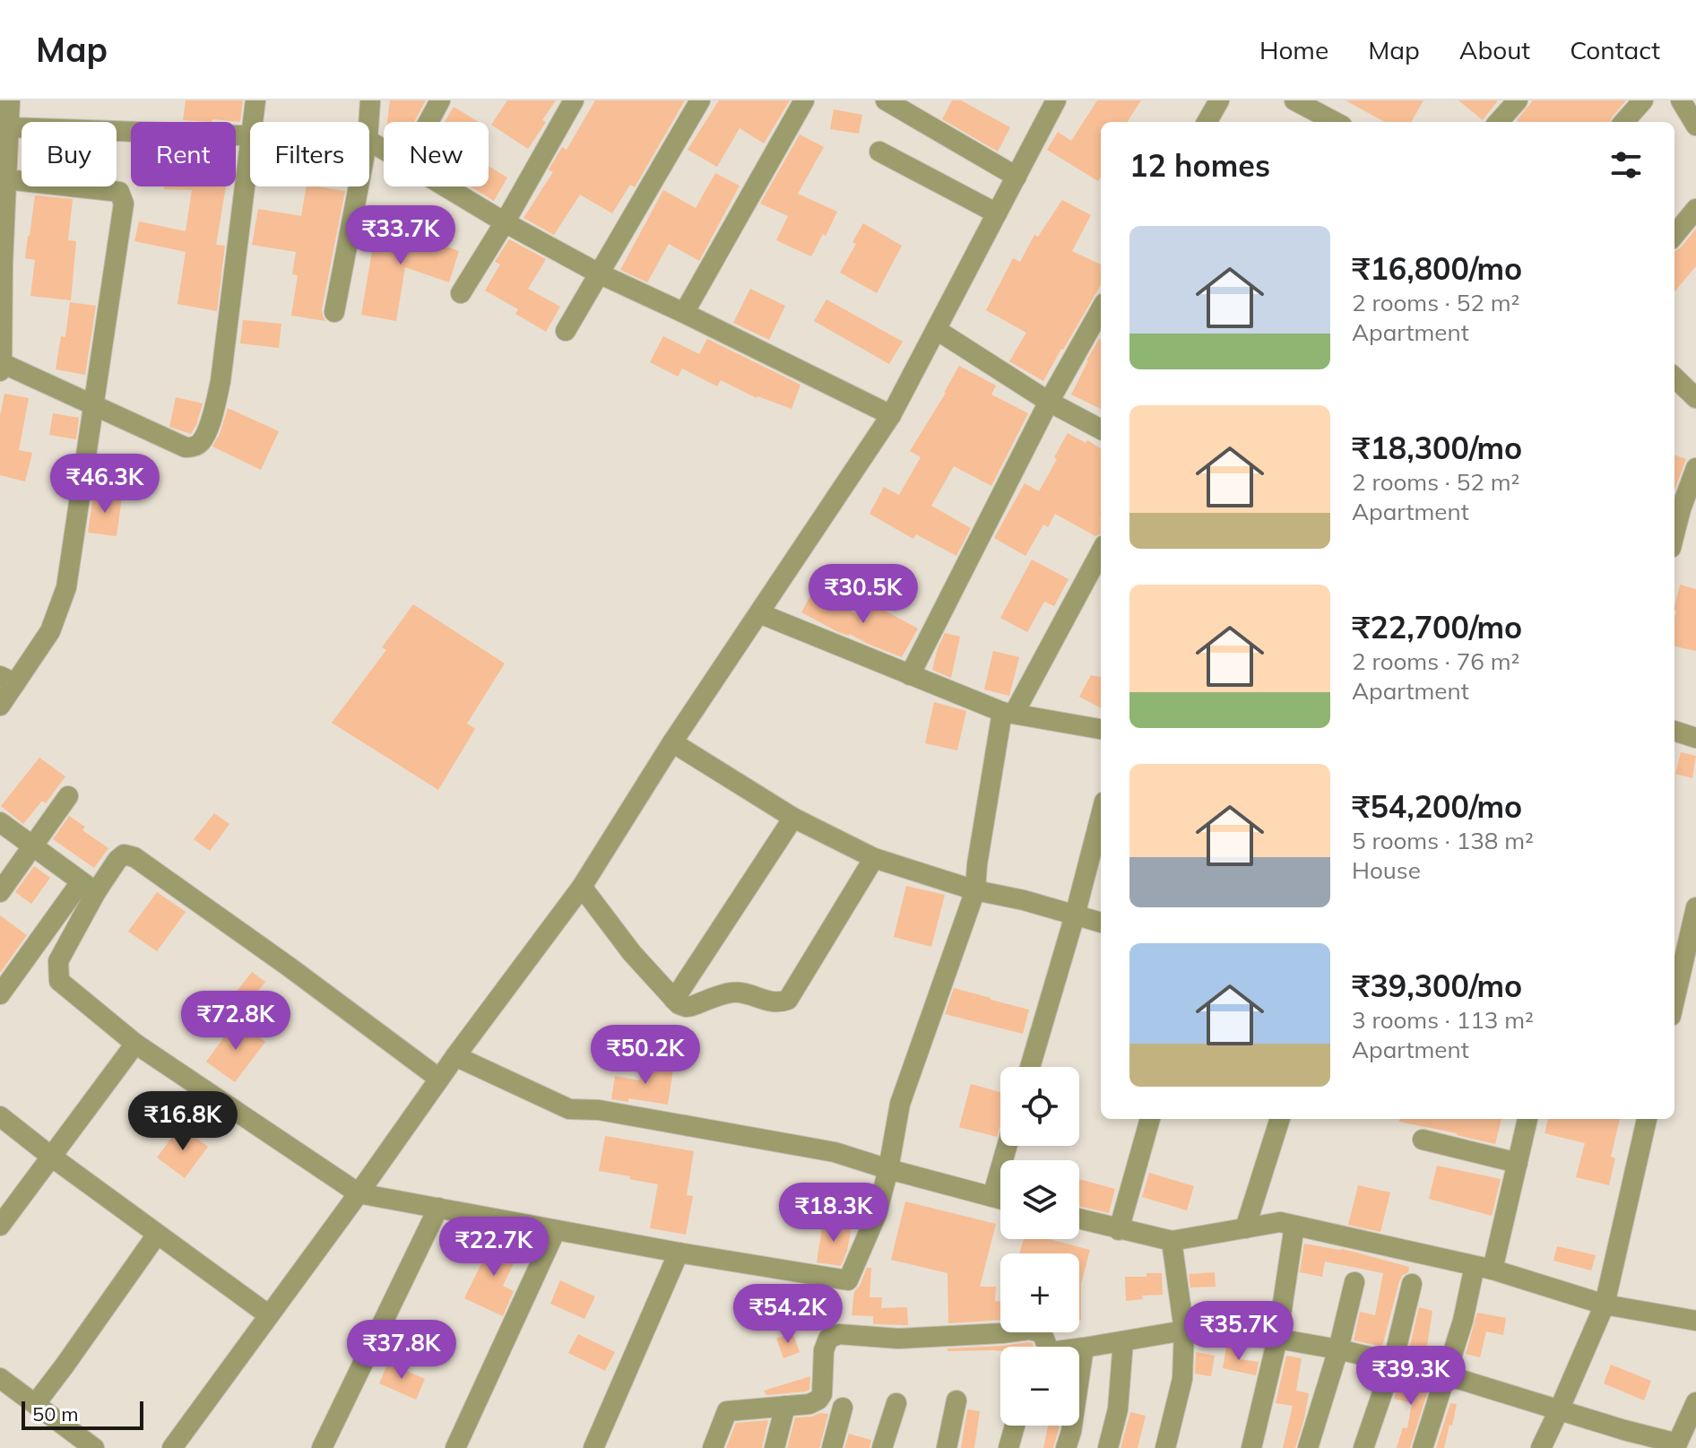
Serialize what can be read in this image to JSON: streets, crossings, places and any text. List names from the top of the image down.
{
  "scale_bar": "50 m",
  "page": {
    "header": "Map",
    "nav": [
      "Home",
      "Map",
      "About",
      "Contact"
    ],
    "chip": [
      "Buy",
      "Rent",
      "Filters",
      "New"
    ],
    "heading": "12 homes",
    "price": [
      "₹33.7K",
      "₹46.3K",
      "₹30.5K",
      "₹72.8K",
      "₹50.2K",
      "₹16.8K",
      "₹18.3K",
      "₹22.7K",
      "₹54.2K",
      "₹35.7K",
      "₹37.8K",
      "₹39.3K"
    ],
    "list": [
      {
        "name": "₹16,800/mo",
        "note": "2 rooms · 52 m² · Apartment"
      },
      {
        "name": "₹18,300/mo",
        "note": "2 rooms · 52 m² · Apartment"
      },
      {
        "name": "₹22,700/mo",
        "note": "2 rooms · 76 m² · Apartment"
      },
      {
        "name": "₹54,200/mo",
        "note": "5 rooms · 138 m² · House"
      },
      {
        "name": "₹39,300/mo",
        "note": "3 rooms · 113 m² · Apartment"
      }
    ],
    "map_buttons": ["+", "−"],
    "scale": "50 m"
  }
}
